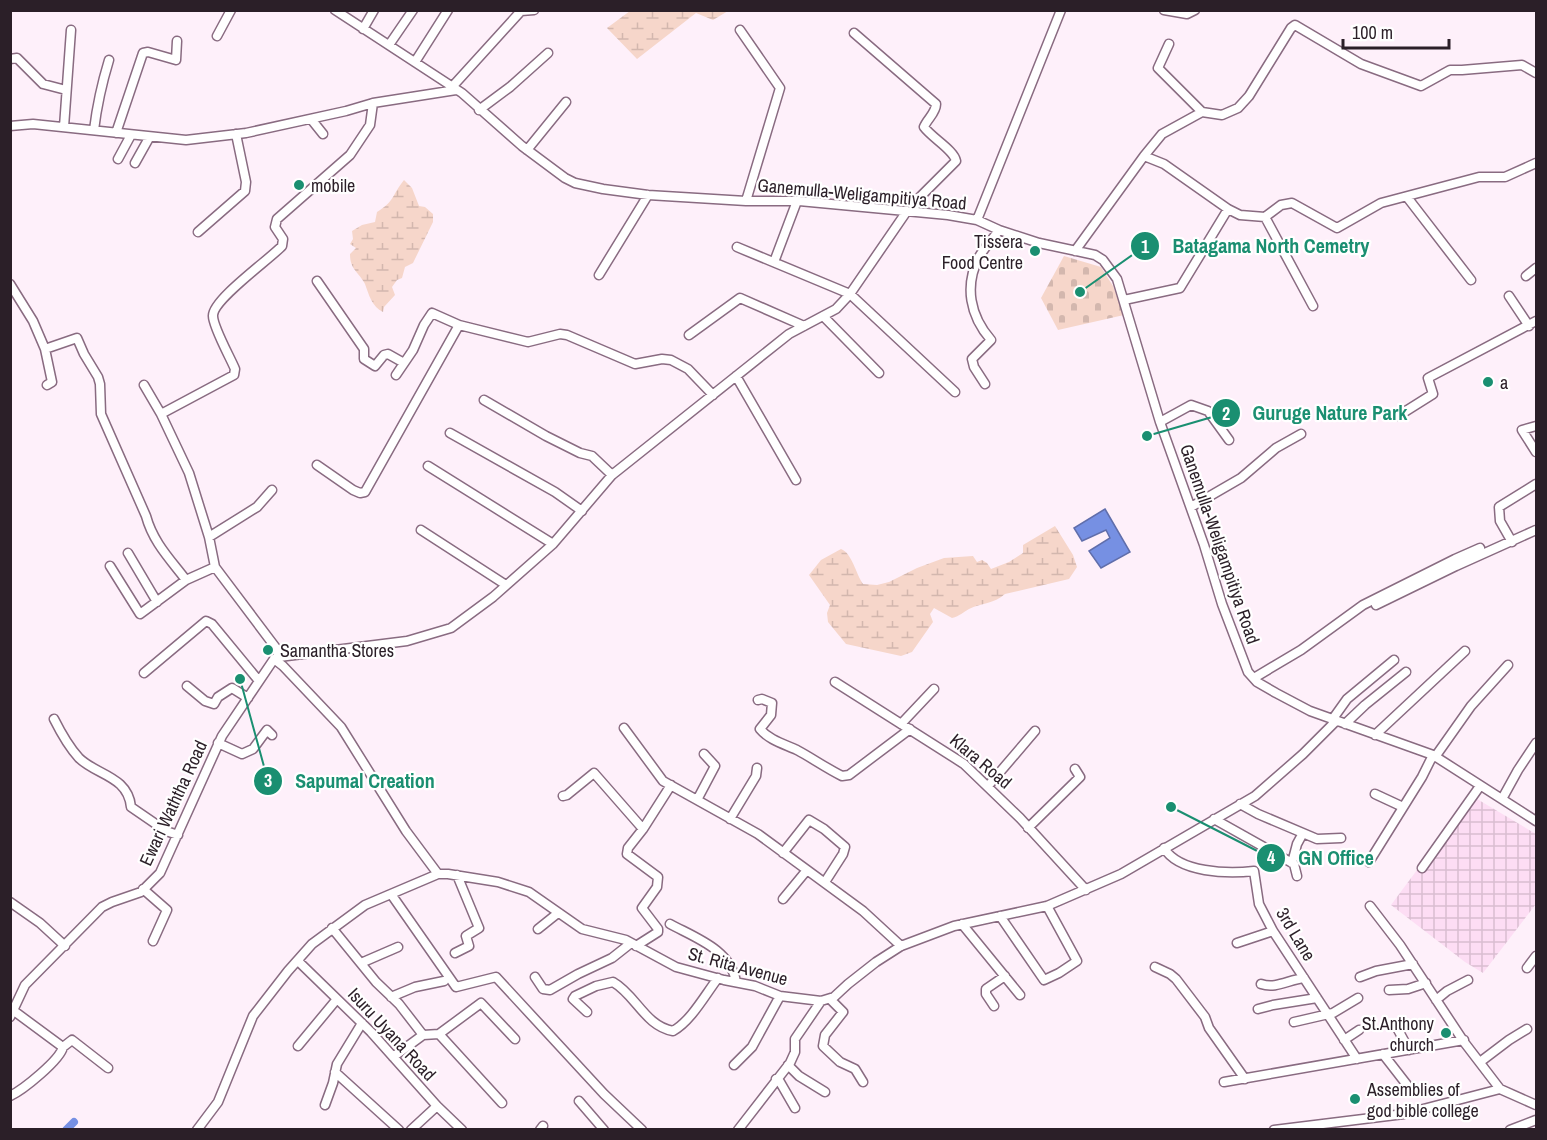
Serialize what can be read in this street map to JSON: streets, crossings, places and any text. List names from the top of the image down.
{
  "streets": {
    "street": [
      "Ganemulla-Weligampitiya Road",
      "Klara Road",
      "Ewari Waththa Road",
      "3rd Lane",
      "St. Rita Avenue",
      "Isuru Uyana Road"
    ]
  },
  "crossings": [
    ["Ganemulla-Weligampitiya Road", "St. Rita Avenue"],
    ["Klara Road", "St. Rita Avenue"],
    ["3rd Lane", "St. Rita Avenue"],
    ["St. Rita Avenue", "Isuru Uyana Road"]
  ],
  "places": [
    "mobile",
    "Tissera Food Centre",
    "Batagama North Cemetry",
    "a",
    "Guruge Nature Park",
    "Samantha Stores",
    "Sapumal Creation",
    "GN Office",
    "St.Anthony church",
    "Assemblies of god bible college"
  ],
  "scale_bar": "100 m"
}
